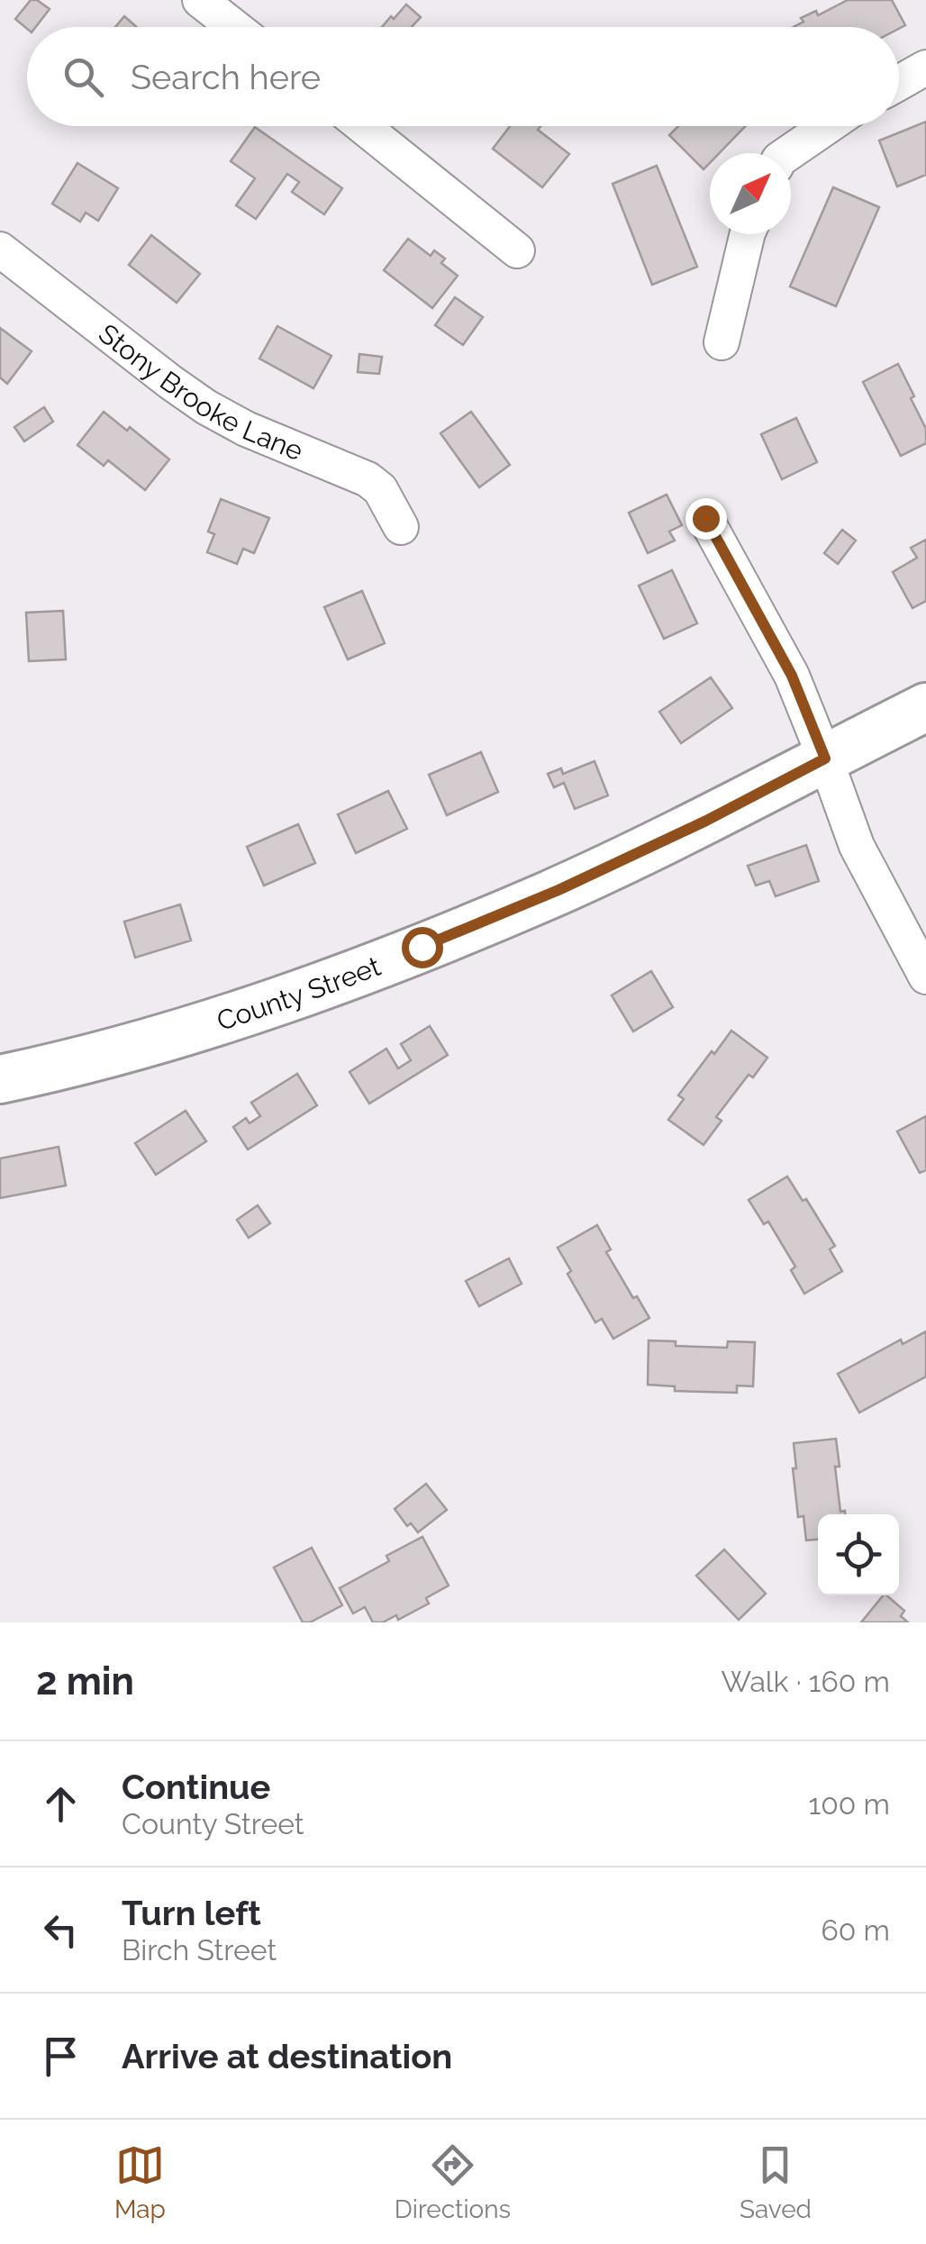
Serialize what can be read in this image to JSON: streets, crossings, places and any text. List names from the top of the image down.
{
  "streets": {
    "main road": ["County Street"],
    "street": ["Stony Brooke Lane"]
  },
  "north": "top right",
  "page": {
    "search": "Search here",
    "heading": ["2 min", "Walk · 160 m"],
    "list": [
      ["Continue", "County Street", "100 m"],
      ["Turn left", "Birch Street", "60 m"],
      "Arrive at destination"
    ],
    "nav": ["Map", "Directions", "Saved"]
  }
}
